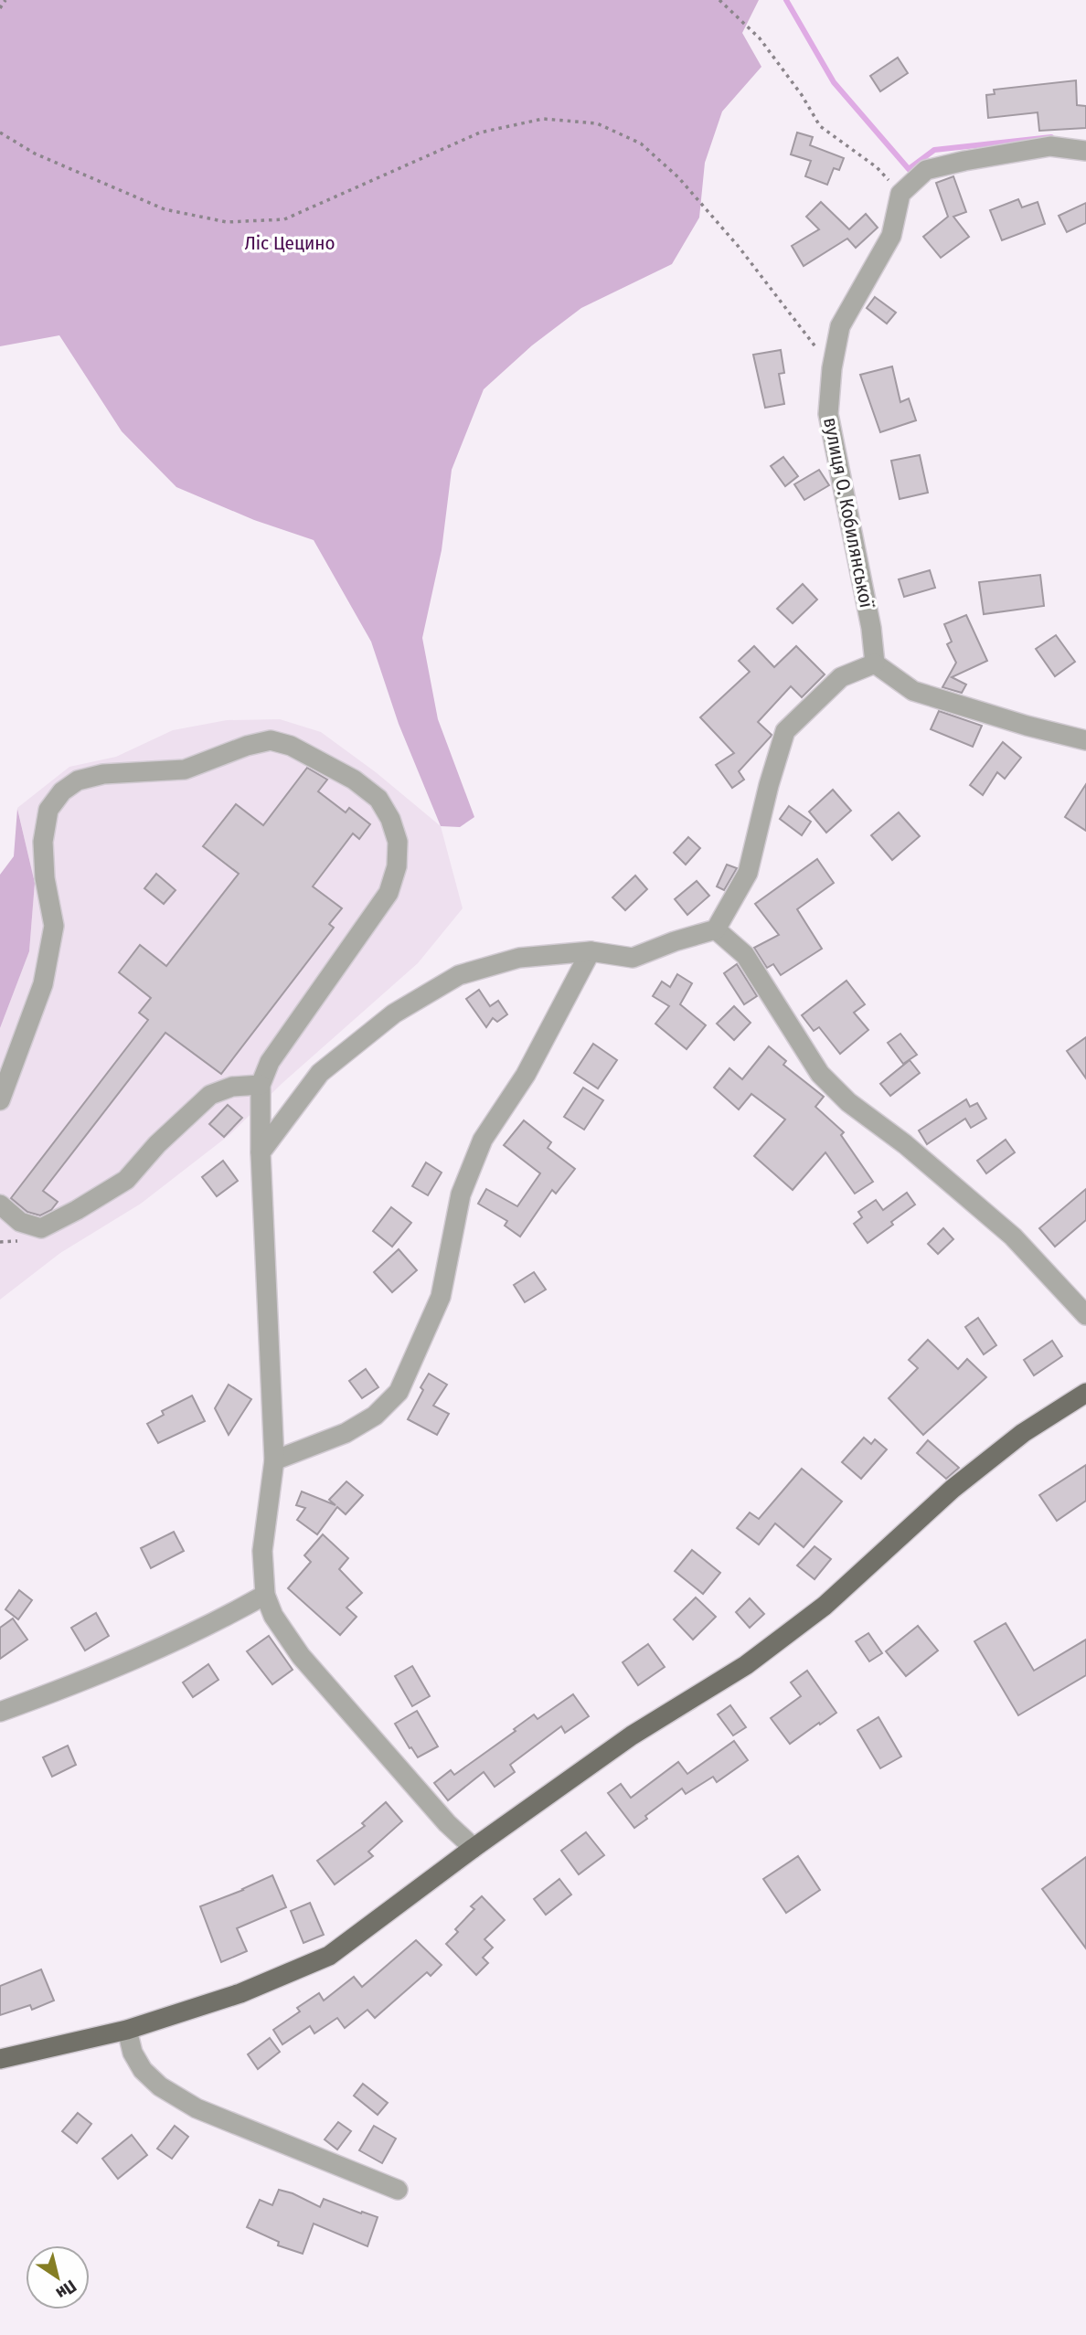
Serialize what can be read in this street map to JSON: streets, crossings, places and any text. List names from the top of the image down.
{
  "streets": {
    "street": ["вулиця О. Кобилянської"]
  },
  "parks": ["Ліс Цецино"],
  "north": "bottom right"
}
